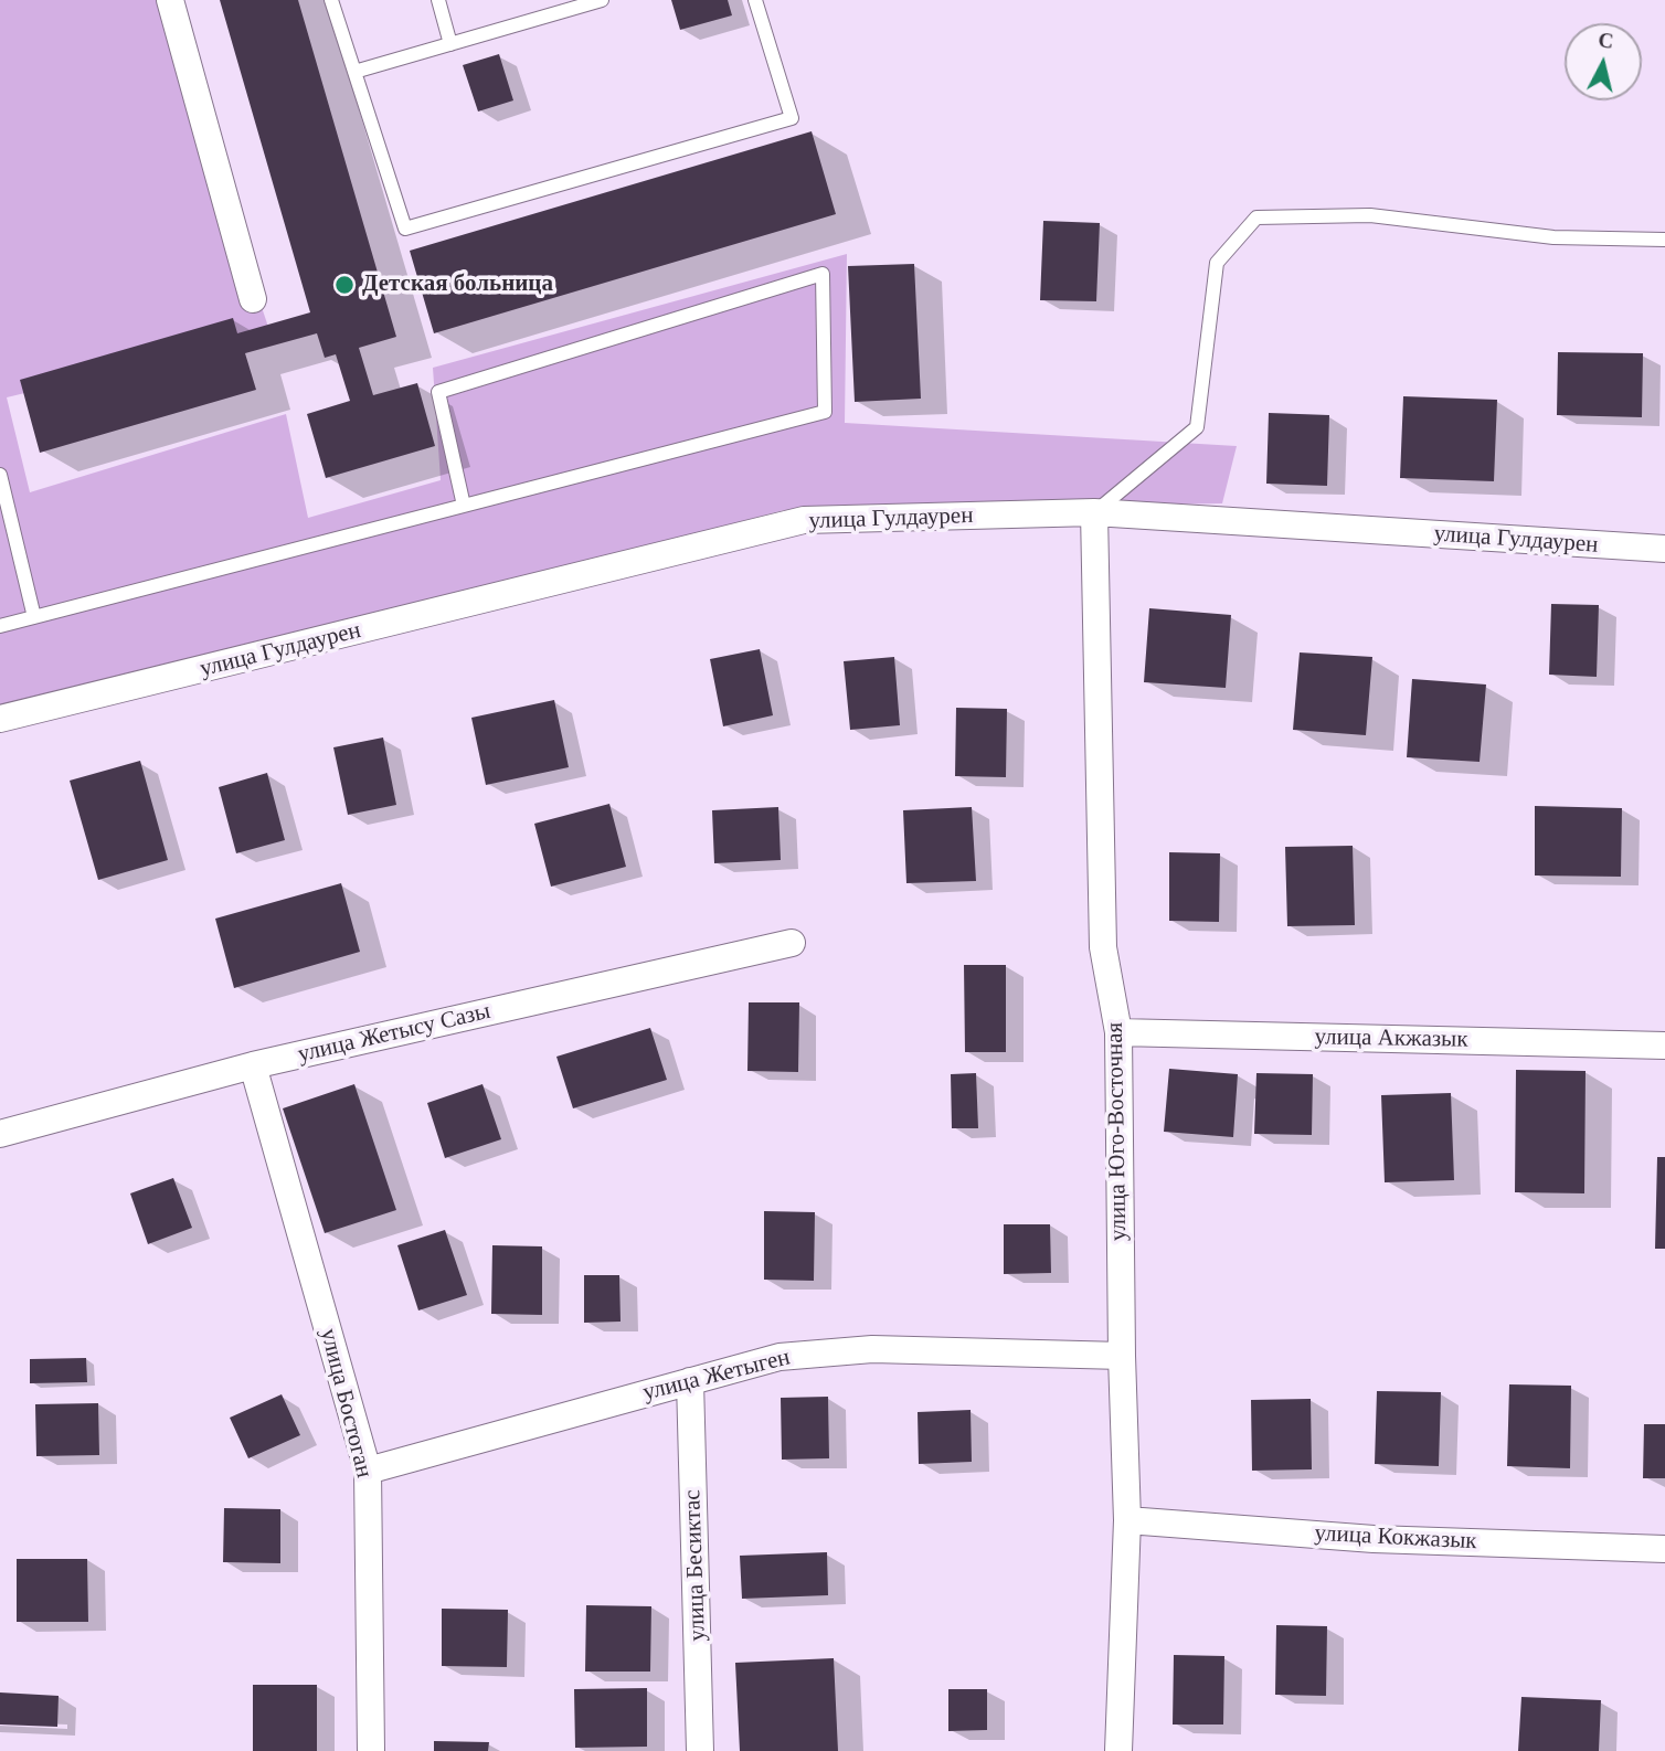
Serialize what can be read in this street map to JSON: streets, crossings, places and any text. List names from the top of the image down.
{
  "streets": {
    "street": [
      "улица Гулдаурен",
      "улица Жетысу Сазы",
      "улица Акжазык",
      "улица Юго-Восточная",
      "улица Жетыген",
      "улица Бостоган",
      "улица Кокжазык",
      "улица Бесиктас"
    ]
  },
  "crossings": [
    ["улица Гулдаурен", "улица Юго-Восточная"],
    ["улица Жетысу Сазы", "улица Бостоган"],
    ["улица Акжазык", "улица Юго-Восточная"],
    ["улица Юго-Восточная", "улица Жетыген"],
    ["улица Юго-Восточная", "улица Кокжазык"],
    ["улица Жетыген", "улица Бостоган"],
    ["улица Жетыген", "улица Бесиктас"]
  ],
  "places": ["Детская больница"],
  "north": "top"
}
